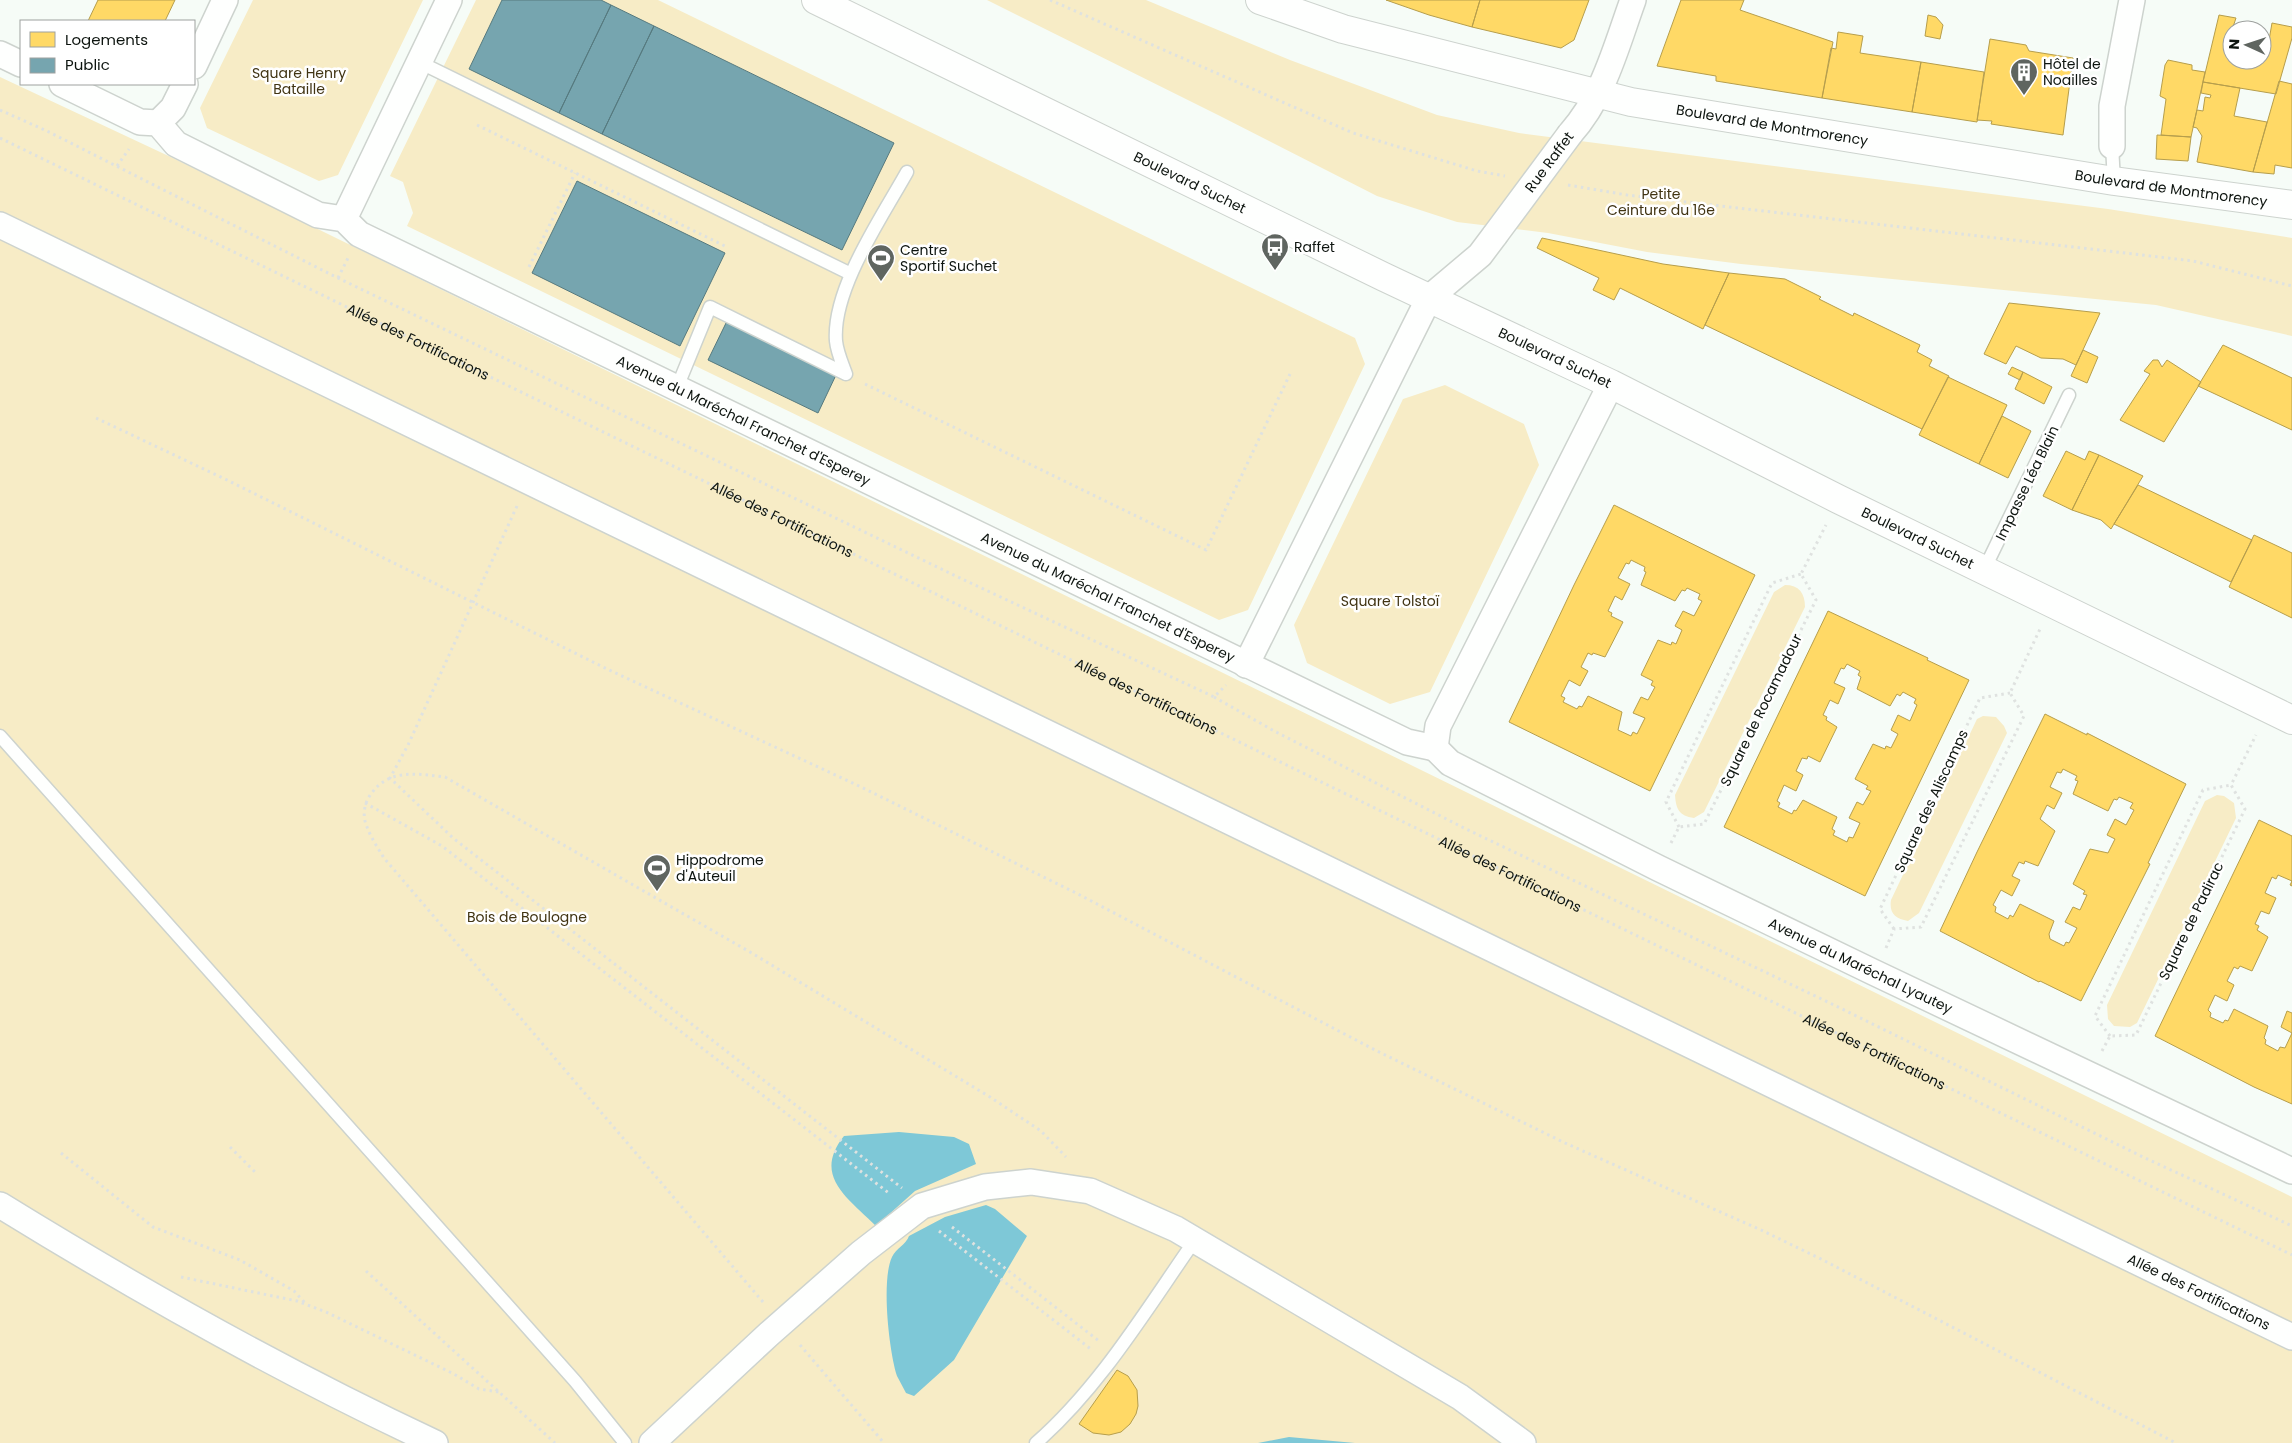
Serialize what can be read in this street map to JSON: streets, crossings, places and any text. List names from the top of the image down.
{
  "streets": {
    "main road": ["Boulevard de Montmorency", "Boulevard Suchet"],
    "street": [
      "Rue Raffet",
      "Allée des Fortifications",
      "Avenue du Maréchal Franchet d'Esperey",
      "Avenue du Maréchal Lyautey"
    ],
    "lane": ["Impasse Léa Blain"],
    "path": ["Square de Rocamadour", "Square des Aliscamps", "Square de Padirac"]
  },
  "crossings": [
    ["Boulevard de Montmorency", "Rue Raffet"],
    ["Rue Raffet", "Boulevard Suchet"],
    ["Boulevard Suchet", "Impasse Léa Blain"],
    ["Avenue du Maréchal Franchet d'Esperey", "Avenue du Maréchal Lyautey"]
  ],
  "parks": [
    "Square Henry Bataille",
    "Petite Ceinture du 16e",
    "Square Tolstoï",
    "Bois de Boulogne"
  ],
  "places": {
    "building": ["Hôtel de Noailles"],
    "bus stop": ["Raffet"],
    "sports": ["Centre Sportif Suchet", "Hippodrome d'Auteuil"]
  },
  "legend": ["Logements", "Public"],
  "north": "left"
}
